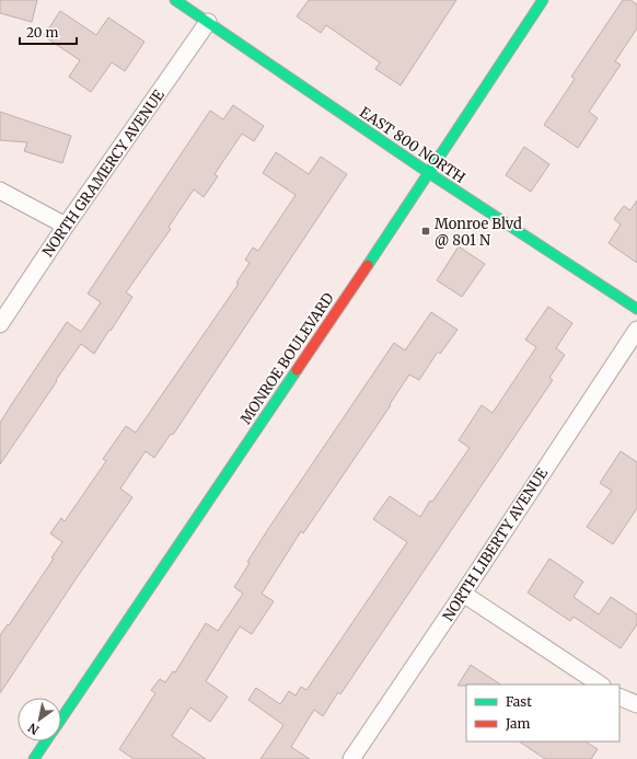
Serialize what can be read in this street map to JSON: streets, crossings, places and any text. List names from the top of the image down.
{
  "streets": {
    "street": [
      "EAST 800 NORTH",
      "NORTH GRAMERCY AVENUE",
      "MONROE BOULEVARD",
      "NORTH LIBERTY AVENUE"
    ]
  },
  "crossings": [
    ["EAST 800 NORTH", "NORTH GRAMERCY AVENUE"],
    ["EAST 800 NORTH", "MONROE BOULEVARD"]
  ],
  "places": {
    "transit": ["Monroe Blvd @ 801 N"]
  },
  "legend": ["Fast", "Jam"],
  "scale_bar": "20 m",
  "north": "bottom left"
}
